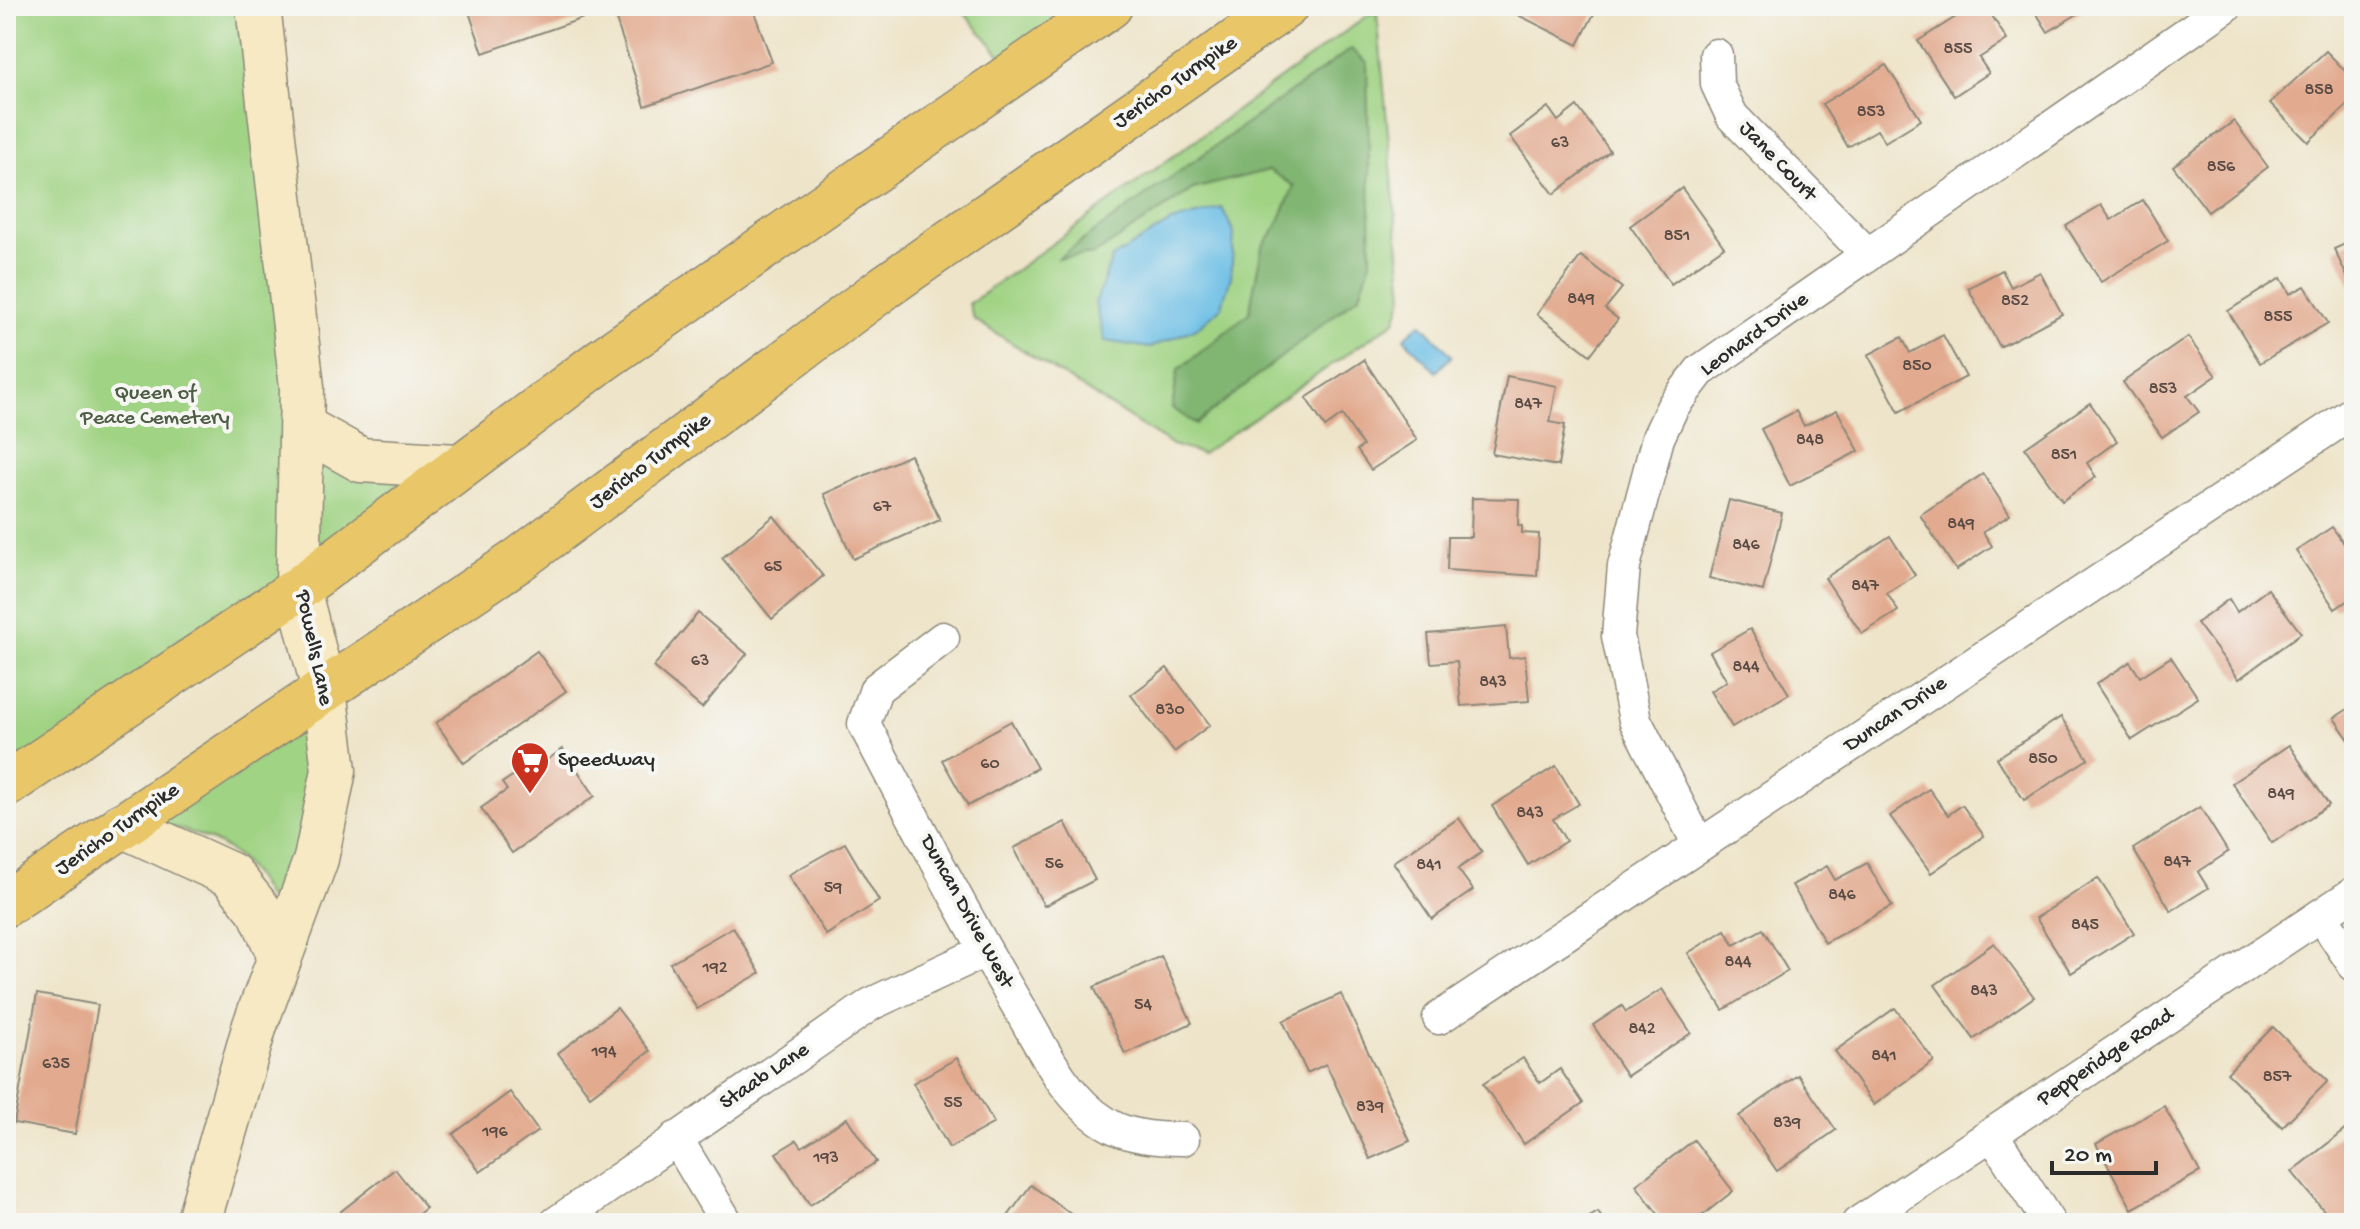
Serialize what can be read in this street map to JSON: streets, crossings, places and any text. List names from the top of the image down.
{
  "streets": {
    "main road": ["Jericho Turnpike"],
    "street": [
      "Jane Court",
      "Leonard Drive",
      "Powells Lane",
      "Duncan Drive",
      "Duncan Drive West",
      "Pepperidge Road",
      "Staab Lane"
    ]
  },
  "crossings": [
    ["Jericho Turnpike", "Powells Lane"],
    ["Jane Court", "Leonard Drive"],
    ["Leonard Drive", "Duncan Drive"],
    ["Duncan Drive West", "Staab Lane"]
  ],
  "parks": ["Queen of Peace Cemetery"],
  "places": {
    "supermarket": ["Speedway"]
  },
  "house_numbers": [
    "855",
    "858",
    "853",
    "63",
    "856",
    "851",
    "849",
    "852",
    "855",
    "850",
    "853",
    "847",
    "848",
    "851",
    "67",
    "849",
    "846",
    "65",
    "847",
    "63",
    "844",
    "843",
    "830",
    "850",
    "60",
    "849",
    "843",
    "847",
    "56",
    "841",
    "59",
    "846",
    "845",
    "844",
    "192",
    "843",
    "54",
    "842",
    "194",
    "841",
    "635",
    "857",
    "55",
    "839",
    "839",
    "196",
    "193"
  ],
  "scale_bar": "20 m"
}
